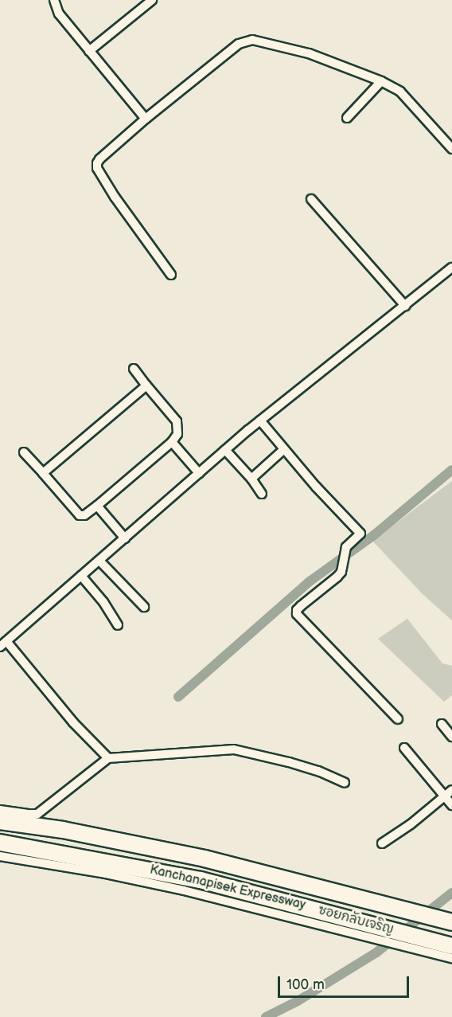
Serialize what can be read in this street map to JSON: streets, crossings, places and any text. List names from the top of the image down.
{
  "streets": {
    "highway": ["Kanchanapisek Expressway"],
    "street": ["ซอยกลับเจริญ"]
  },
  "scale_bar": "100 m"
}
